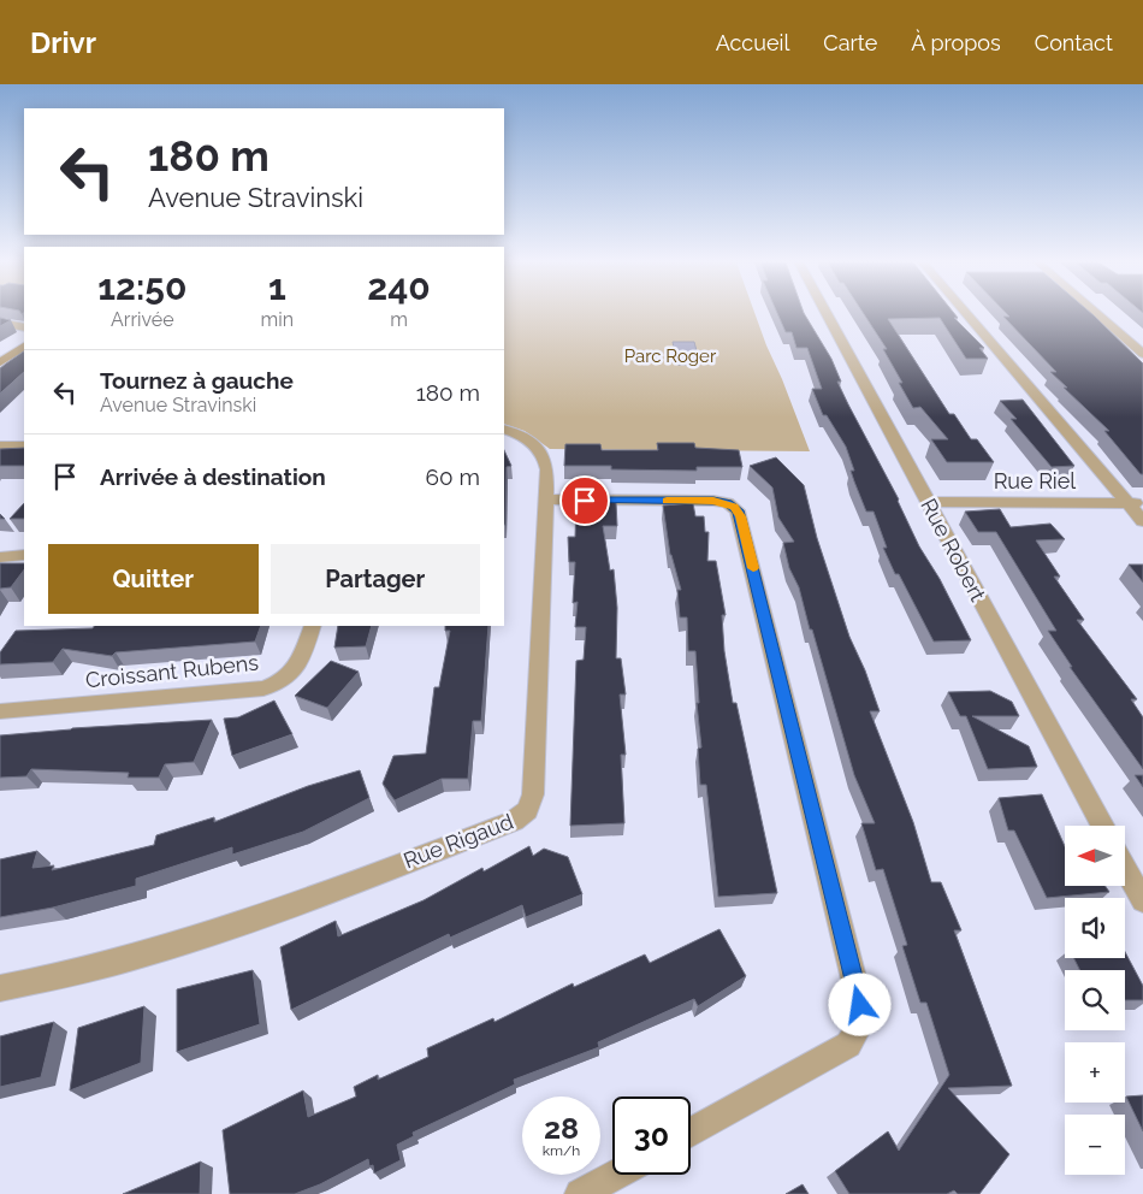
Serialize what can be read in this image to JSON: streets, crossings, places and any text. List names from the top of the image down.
{
  "streets": {
    "street": [
      "Rue Riel",
      "Rue Robert",
      "Croissant Rubens",
      "Rue Rigaud"
    ]
  },
  "crossings": [
    ["Rue Riel", "Rue Robert"]
  ],
  "parks": ["Parc Roger"],
  "north": "left",
  "page": {
    "header": "Drivr",
    "nav": [
      "Accueil",
      "Carte",
      "À propos",
      "Contact"
    ],
    "turn": ["180 m", "Avenue Stravinski"],
    "eta": [
      "12:50",
      "Arrivée",
      "1",
      "min",
      "240",
      "m"
    ],
    "list": [
      {
        "name": "Tournez à gauche",
        "note": "Avenue Stravinski",
        "value": "180 m"
      },
      {
        "name": "Arrivée à destination",
        "value": "60 m"
      }
    ],
    "buttons": ["Quitter", "Partager"],
    "map_buttons": ["+", "−"],
    "speed": "28 km/h",
    "limit": "30"
  }
}
